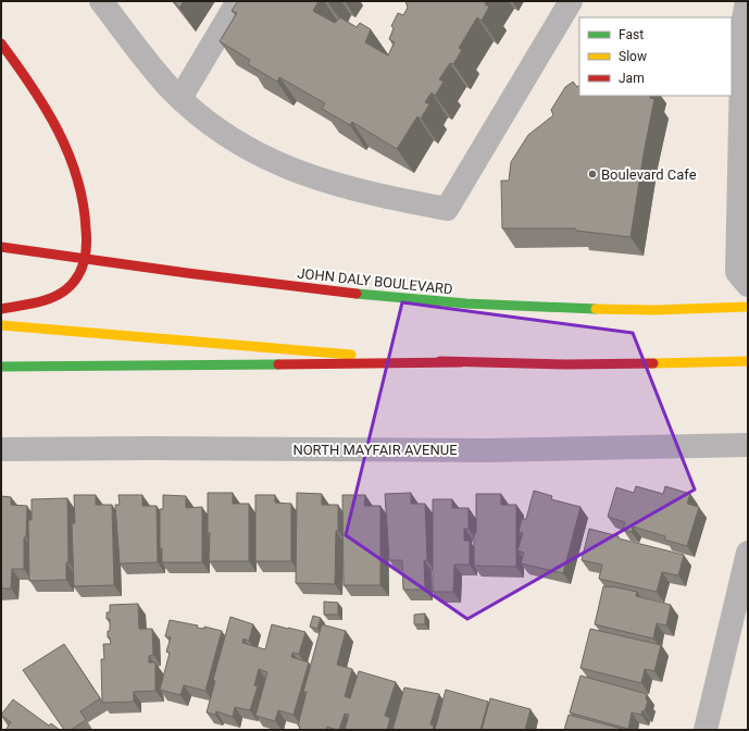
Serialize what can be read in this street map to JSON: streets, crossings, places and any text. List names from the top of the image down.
{
  "streets": {
    "main road": ["JOHN DALY BOULEVARD"],
    "street": ["NORTH MAYFAIR AVENUE"]
  },
  "places": ["Boulevard Cafe"],
  "legend": ["Fast", "Slow", "Jam"]
}
